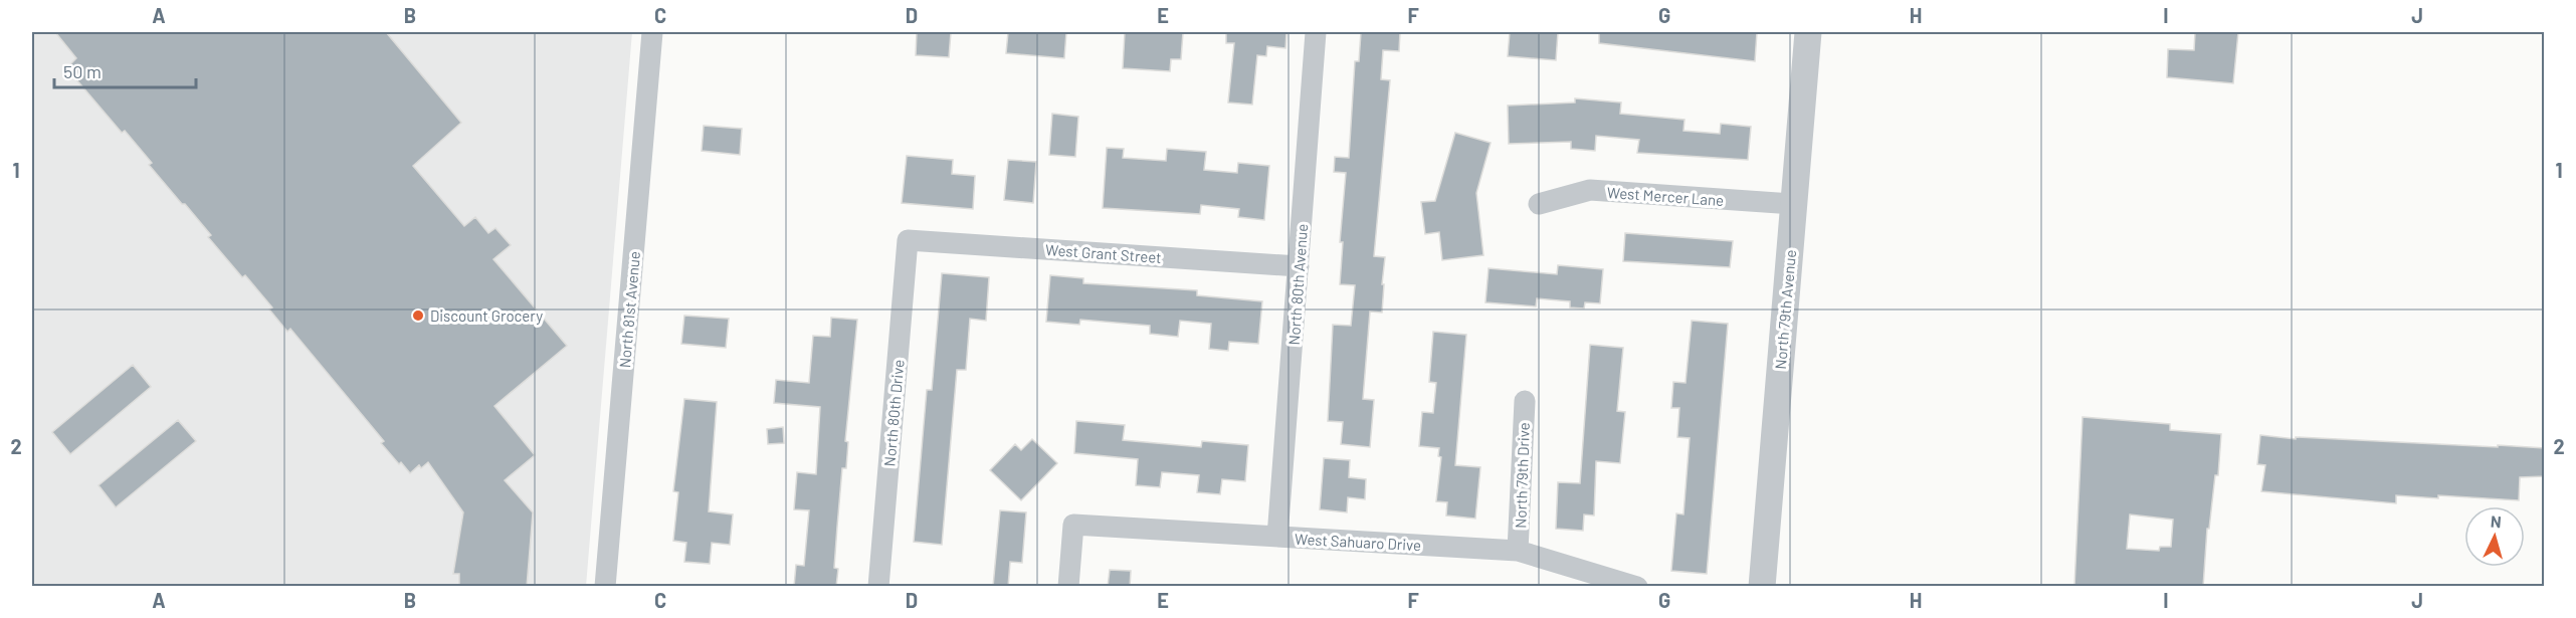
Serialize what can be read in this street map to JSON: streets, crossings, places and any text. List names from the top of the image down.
{
  "streets": {
    "street": [
      "West Mercer Lane",
      "West Grant Street",
      "North 80th Avenue",
      "North 81st Avenue",
      "North 79th Avenue",
      "North 80th Drive",
      "North 79th Drive",
      "West Sahuaro Drive"
    ]
  },
  "crossings": [
    ["West Mercer Lane", "North 79th Avenue"],
    ["West Grant Street", "North 80th Avenue"],
    ["West Grant Street", "North 80th Drive"],
    ["North 80th Avenue", "West Sahuaro Drive"],
    ["North 79th Drive", "West Sahuaro Drive"]
  ],
  "places": ["Discount Grocery"],
  "scale_bar": "50 m",
  "north": "top",
  "grid": {
    "columns": [
      "A",
      "B",
      "C",
      "D",
      "E",
      "F",
      "G",
      "H",
      "I",
      "J"
    ],
    "rows": ["1", "2"]
  }
}
